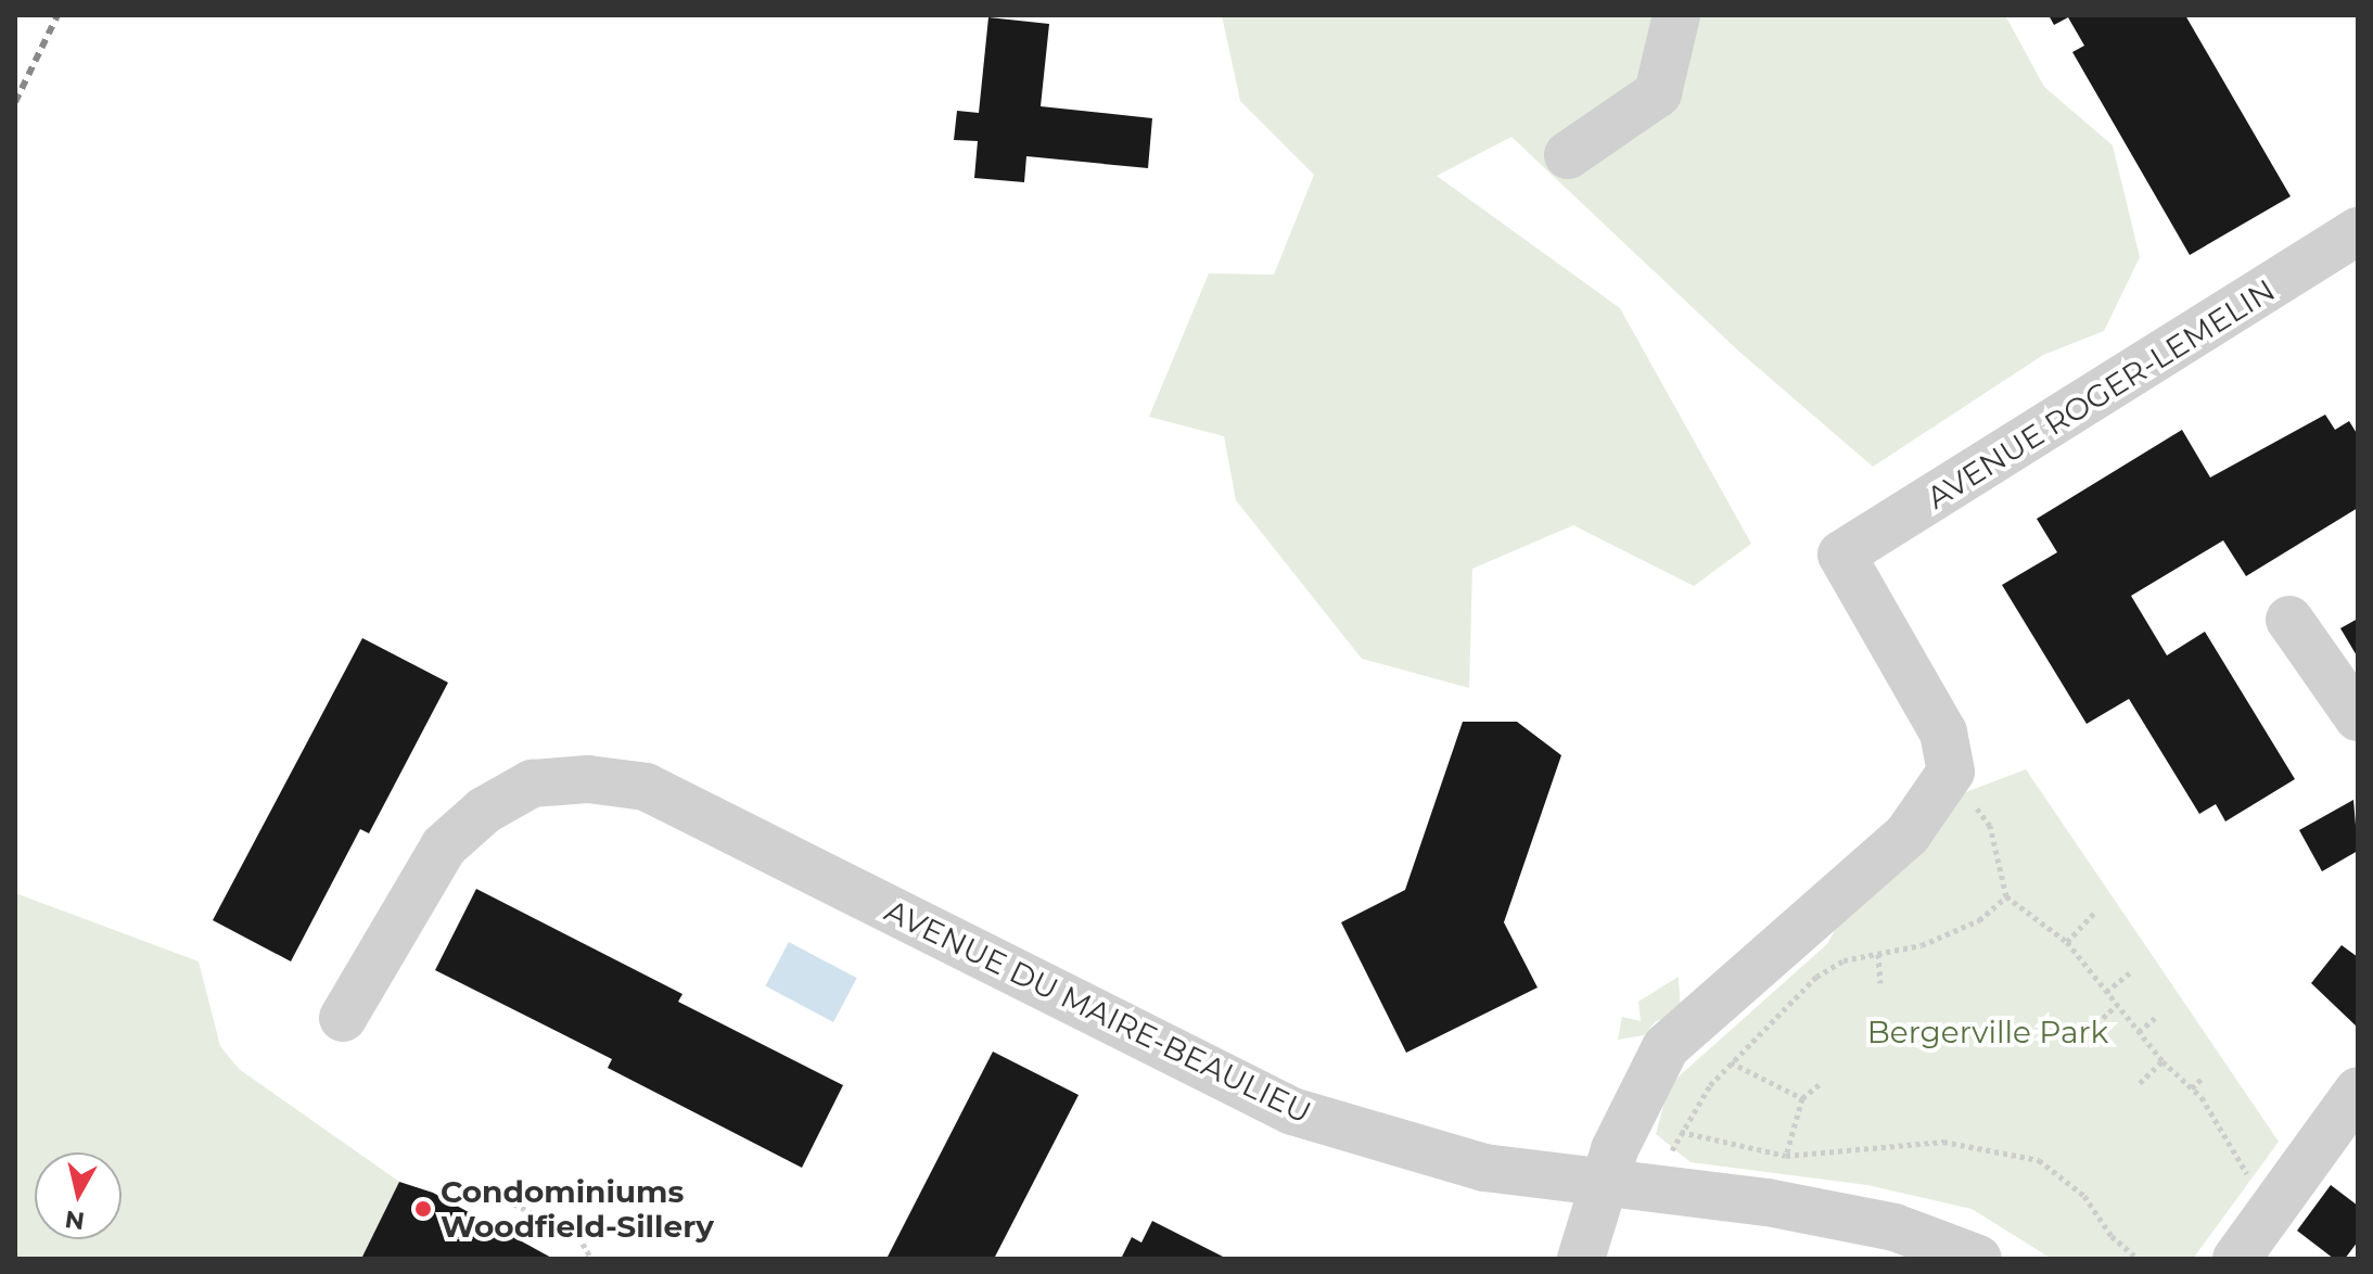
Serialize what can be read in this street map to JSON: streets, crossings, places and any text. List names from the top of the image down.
{
  "streets": {
    "street": ["AVENUE ROGER-LEMELIN", "AVENUE DU MAIRE-BEAULIEU"]
  },
  "parks": ["Bergerville Park"],
  "places": ["Condominiums Woodfield-Sillery"],
  "north": "bottom"
}
